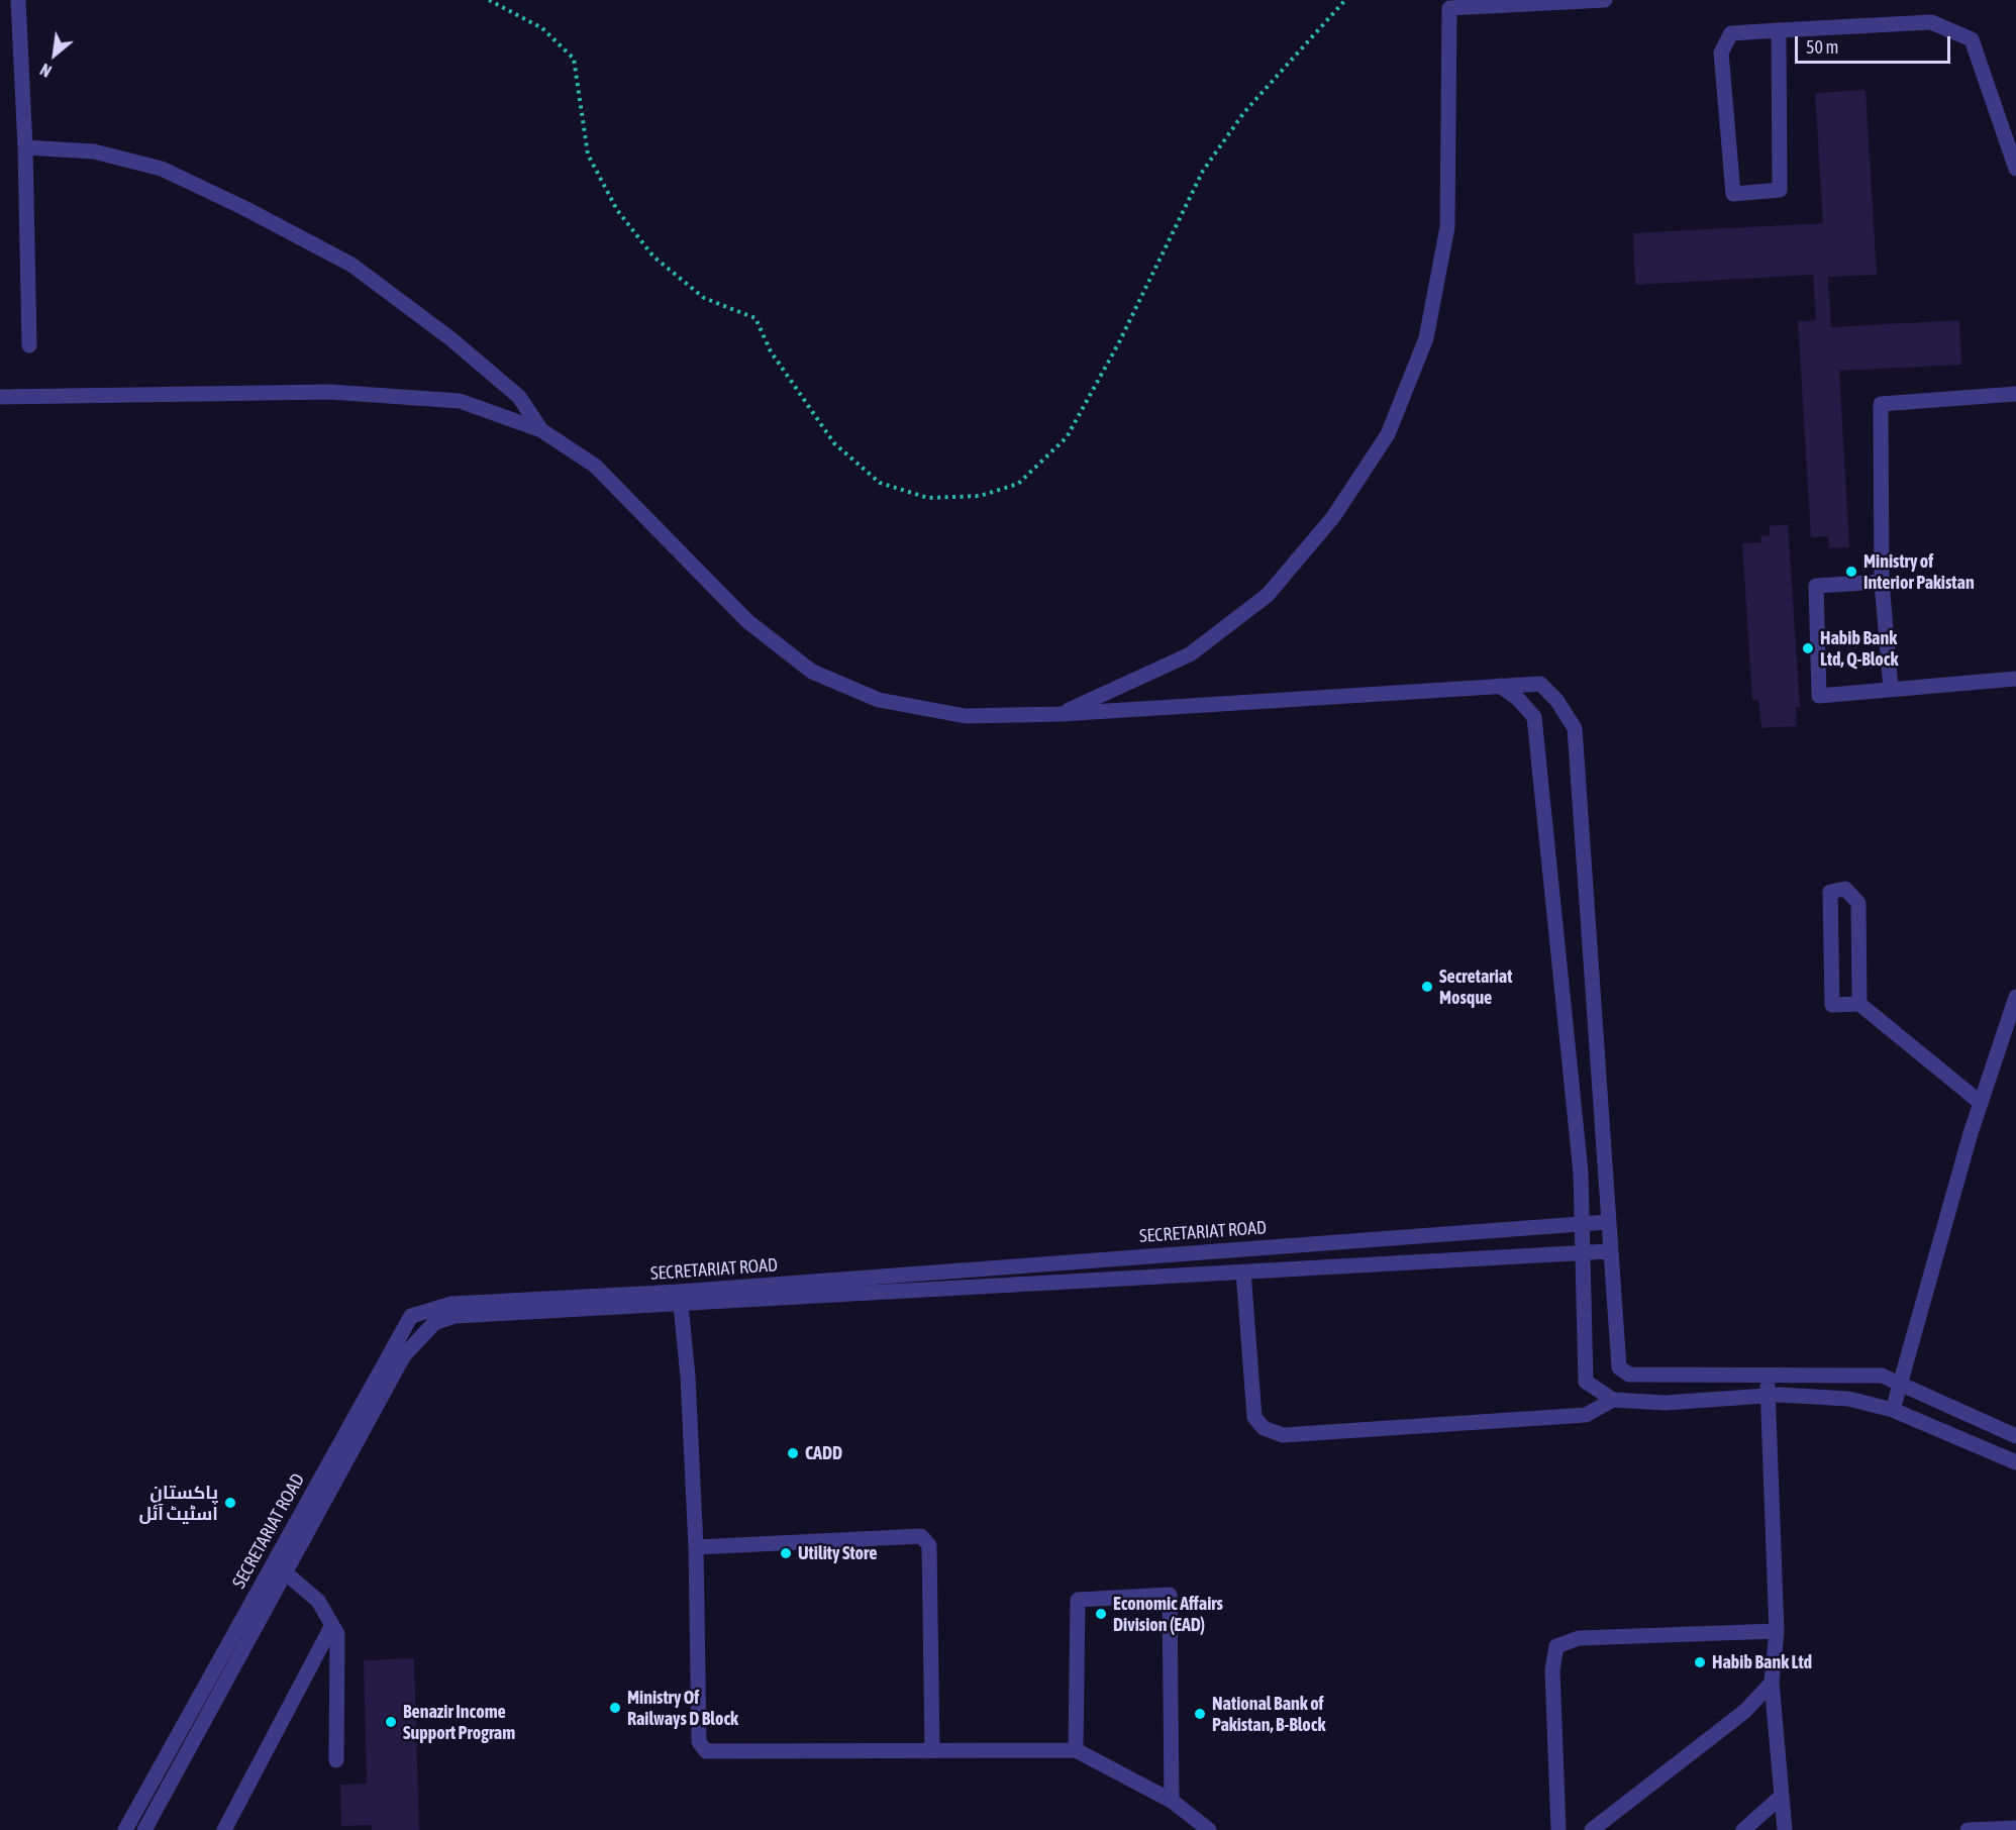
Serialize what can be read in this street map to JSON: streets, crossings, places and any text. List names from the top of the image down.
{
  "streets": {
    "street": ["SECRETARIAT ROAD"]
  },
  "places": [
    "Ministry of Interior Pakistan",
    "Habib Bank Ltd, Q-Block",
    "Secretariat Mosque",
    "CADD",
    "پاکستان اسٹیٹ آئل",
    "Utility Store",
    "Economic Affairs Division (EAD)",
    "Habib Bank Ltd",
    "Ministry Of Railways D Block",
    "National Bank of Pakistan, B-Block",
    "Benazir Income Support Program"
  ],
  "scale_bar": "50 m",
  "north": "bottom left"
}
